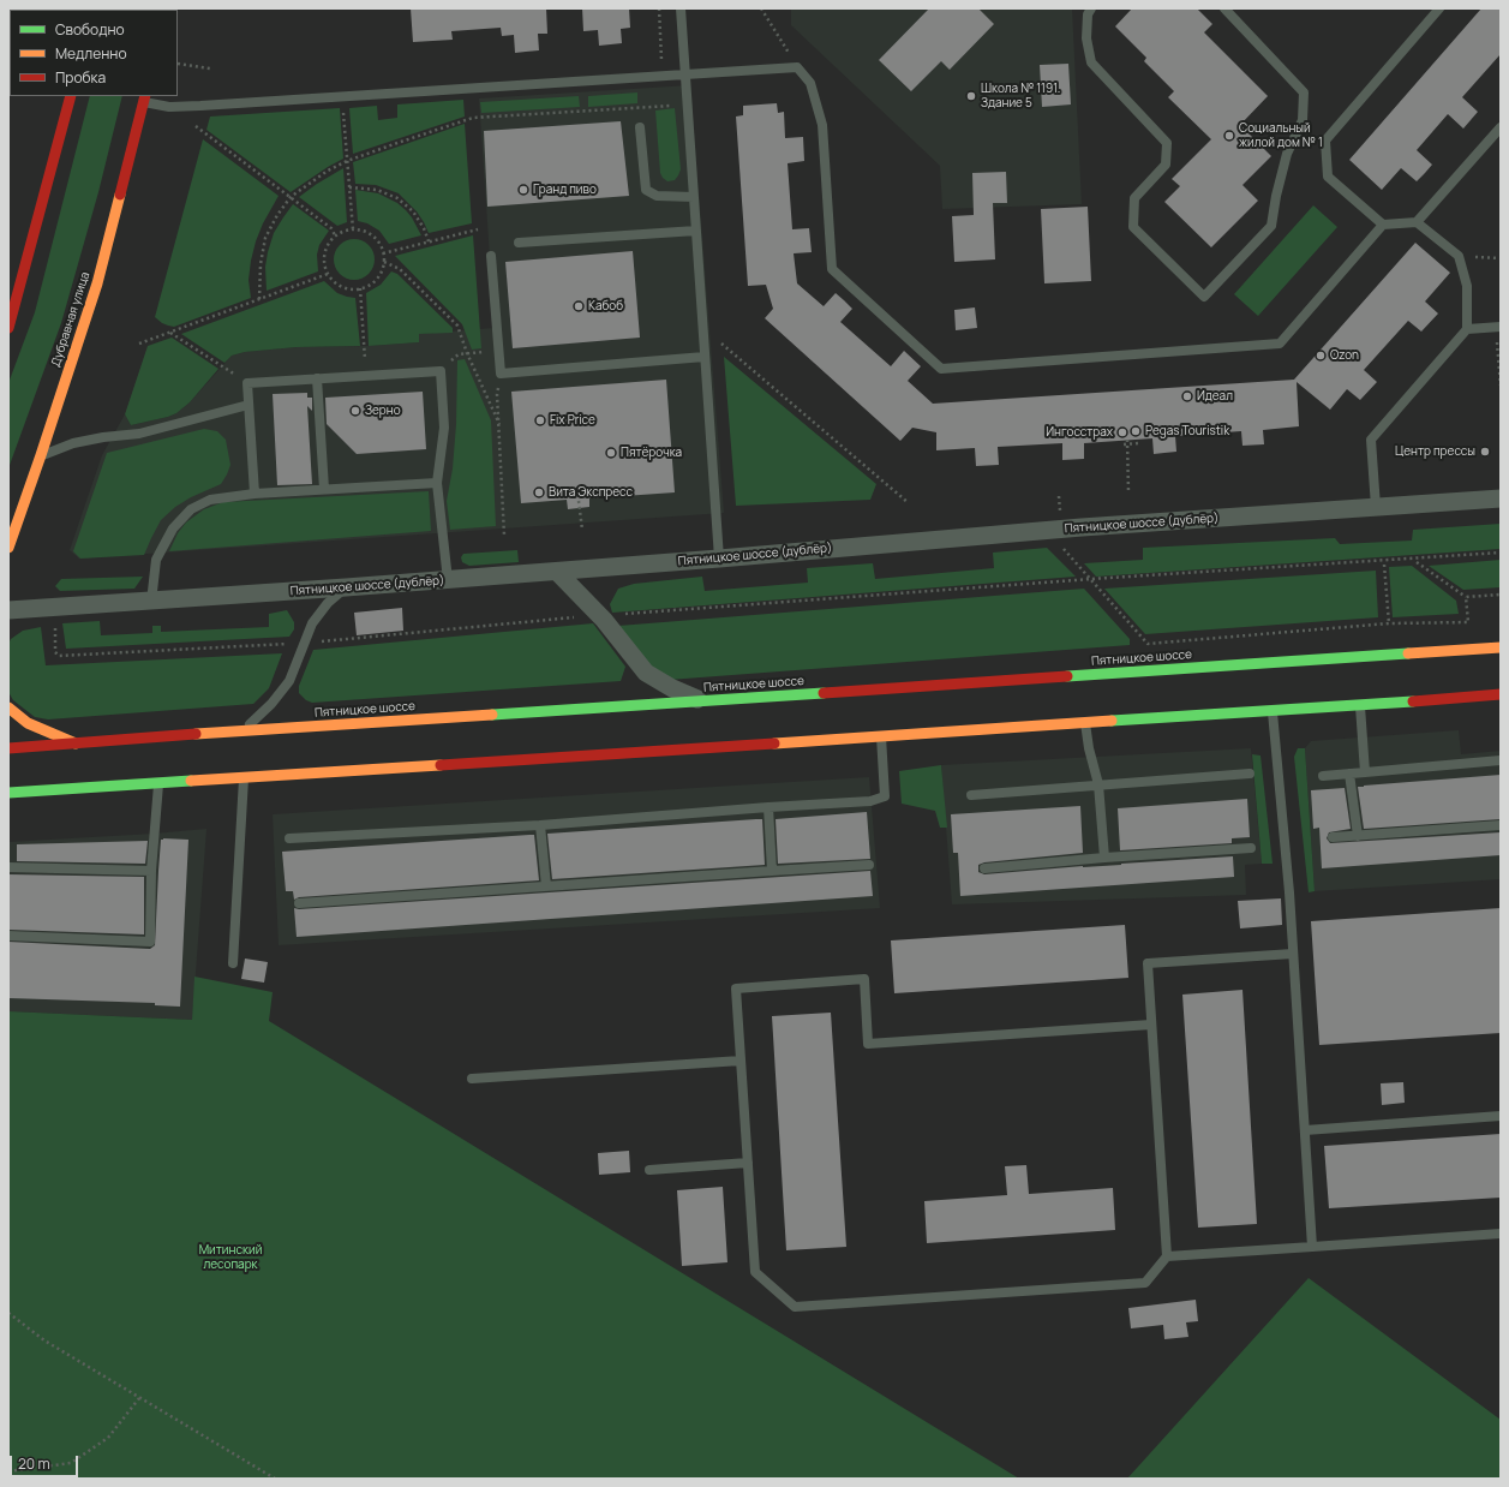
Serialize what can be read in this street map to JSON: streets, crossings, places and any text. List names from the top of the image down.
{
  "streets": {
    "main road": ["Дубравная улица", "Пятницкое шоссе"],
    "street": ["Пятницкое шоссе (дублёр)"]
  },
  "parks": ["Митинский лесопарк"],
  "places": [
    "Школа № 1191. Здание 5",
    "Социальный жилой дом № 1",
    "Гранд пиво",
    "Кабоб",
    "Ozon",
    "Идеал",
    "Зерно",
    "Fix Price",
    "Pegas Touristik",
    "Ингосстрах",
    "Центр прессы",
    "Пятёрочка",
    "Вита Экспресс"
  ],
  "legend": ["Свободно", "Медленно", "Пробка"],
  "scale_bar": "20 m"
}
